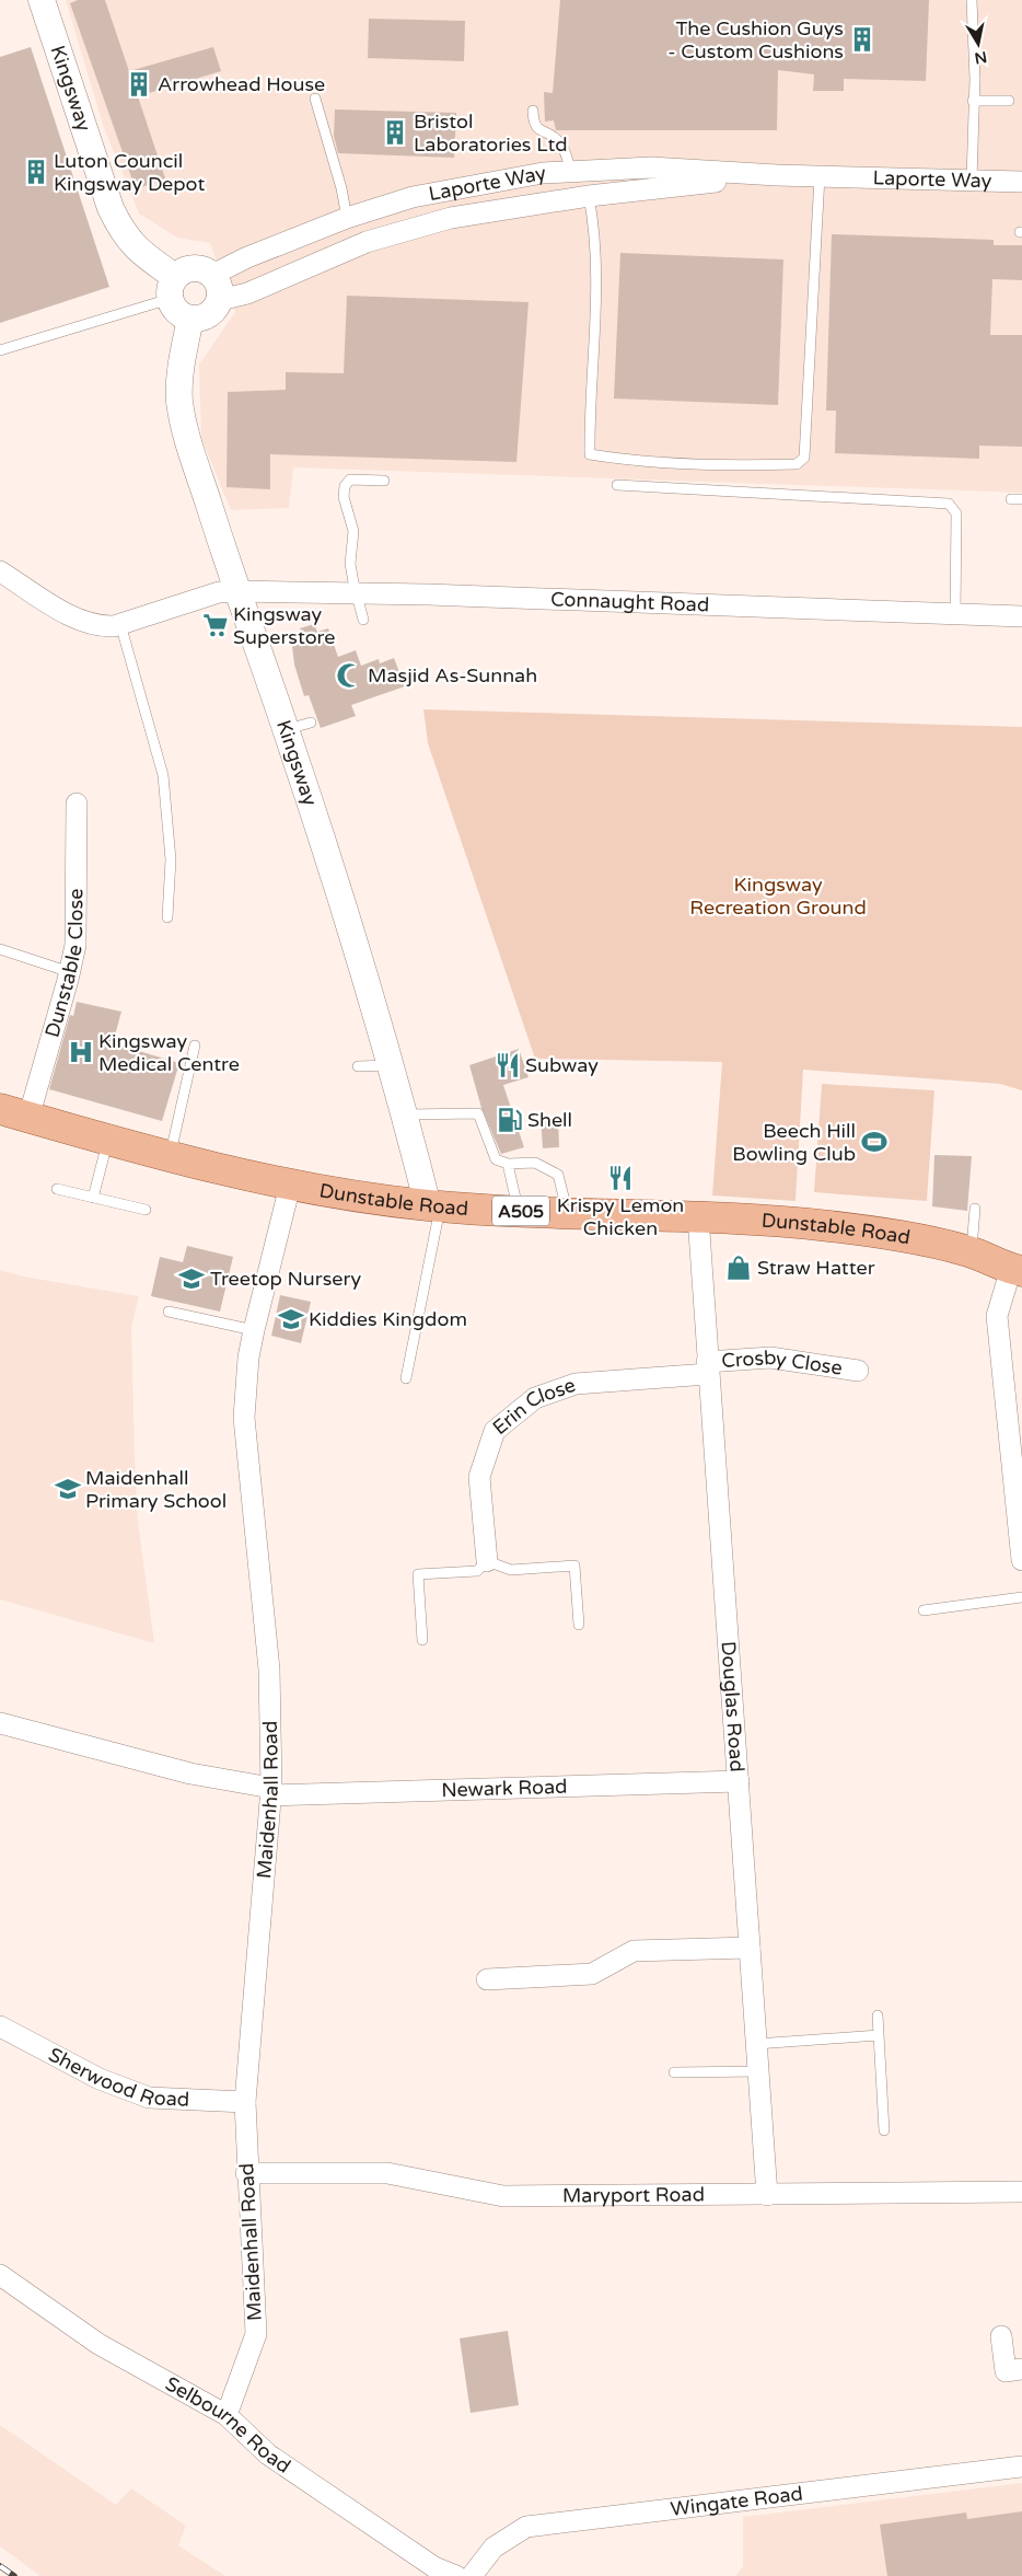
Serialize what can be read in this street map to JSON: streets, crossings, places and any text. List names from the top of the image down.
{
  "streets": {
    "main road": ["Dunstable Road", "A505"],
    "street": [
      "Kingsway",
      "Laporte Way",
      "Connaught Road",
      "Dunstable Close",
      "Crosby Close",
      "Erin Close",
      "Douglas Road",
      "Newark Road",
      "Maidenhall Road",
      "Sherwood Road",
      "Maryport Road",
      "Selbourne Road",
      "Wingate Road"
    ]
  },
  "crossings": [
    ["Kingsway", "Laporte Way"],
    ["Kingsway", "Connaught Road"],
    ["Kingsway", "Dunstable Road"],
    ["Dunstable Close", "Dunstable Road"],
    ["Dunstable Road", "Douglas Road"],
    ["Dunstable Road", "Maidenhall Road"],
    ["Crosby Close", "Erin Close"],
    ["Crosby Close", "Douglas Road"],
    ["Erin Close", "Douglas Road"],
    ["Douglas Road", "Newark Road"],
    ["Douglas Road", "Maryport Road"],
    ["Newark Road", "Maidenhall Road"],
    ["Maidenhall Road", "Sherwood Road"],
    ["Maidenhall Road", "Maryport Road"],
    ["Maidenhall Road", "Selbourne Road"]
  ],
  "parks": ["Kingsway Recreation Ground"],
  "places": {
    "building": [
      "The Cushion Guys - Custom Cushions",
      "Arrowhead House",
      "Bristol Laboratories Ltd",
      "Luton Council Kingsway Depot"
    ],
    "supermarket": ["Kingsway Superstore"],
    "mosque": ["Masjid As-Sunnah"],
    "hospital": ["Kingsway Medical Centre"],
    "restaurant": ["Subway", "Krispy Lemon Chicken"],
    "fuel station": ["Shell"],
    "sports": ["Beech Hill Bowling Club"],
    "shop": ["Straw Hatter"],
    "school or university": ["Treetop Nursery", "Kiddies Kingdom", "Maidenhall Primary School"]
  },
  "north": "bottom"
}
